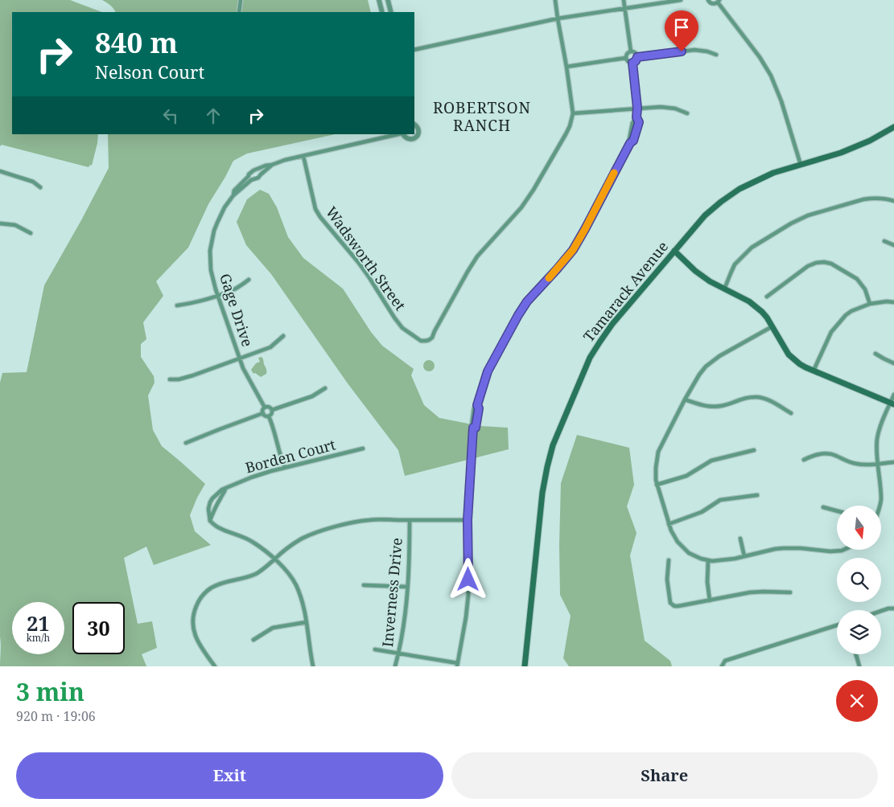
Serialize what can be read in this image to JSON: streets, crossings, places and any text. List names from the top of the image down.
{
  "streets": {
    "main road": ["Tamarack Avenue"],
    "street": [
      "Wadsworth Street",
      "Gage Drive",
      "Borden Court",
      "Inverness Drive"
    ]
  },
  "crossings": [
    ["Wadsworth Street", "Gage Drive"]
  ],
  "districts": ["ROBERTSON RANCH"],
  "north": "bottom",
  "page": {
    "turn": ["840 m", "Nelson Court"],
    "speed": "21 km/h",
    "limit": "30",
    "heading": ["3 min", "920 m · 19:06"],
    "buttons": ["Exit", "Share"]
  }
}
